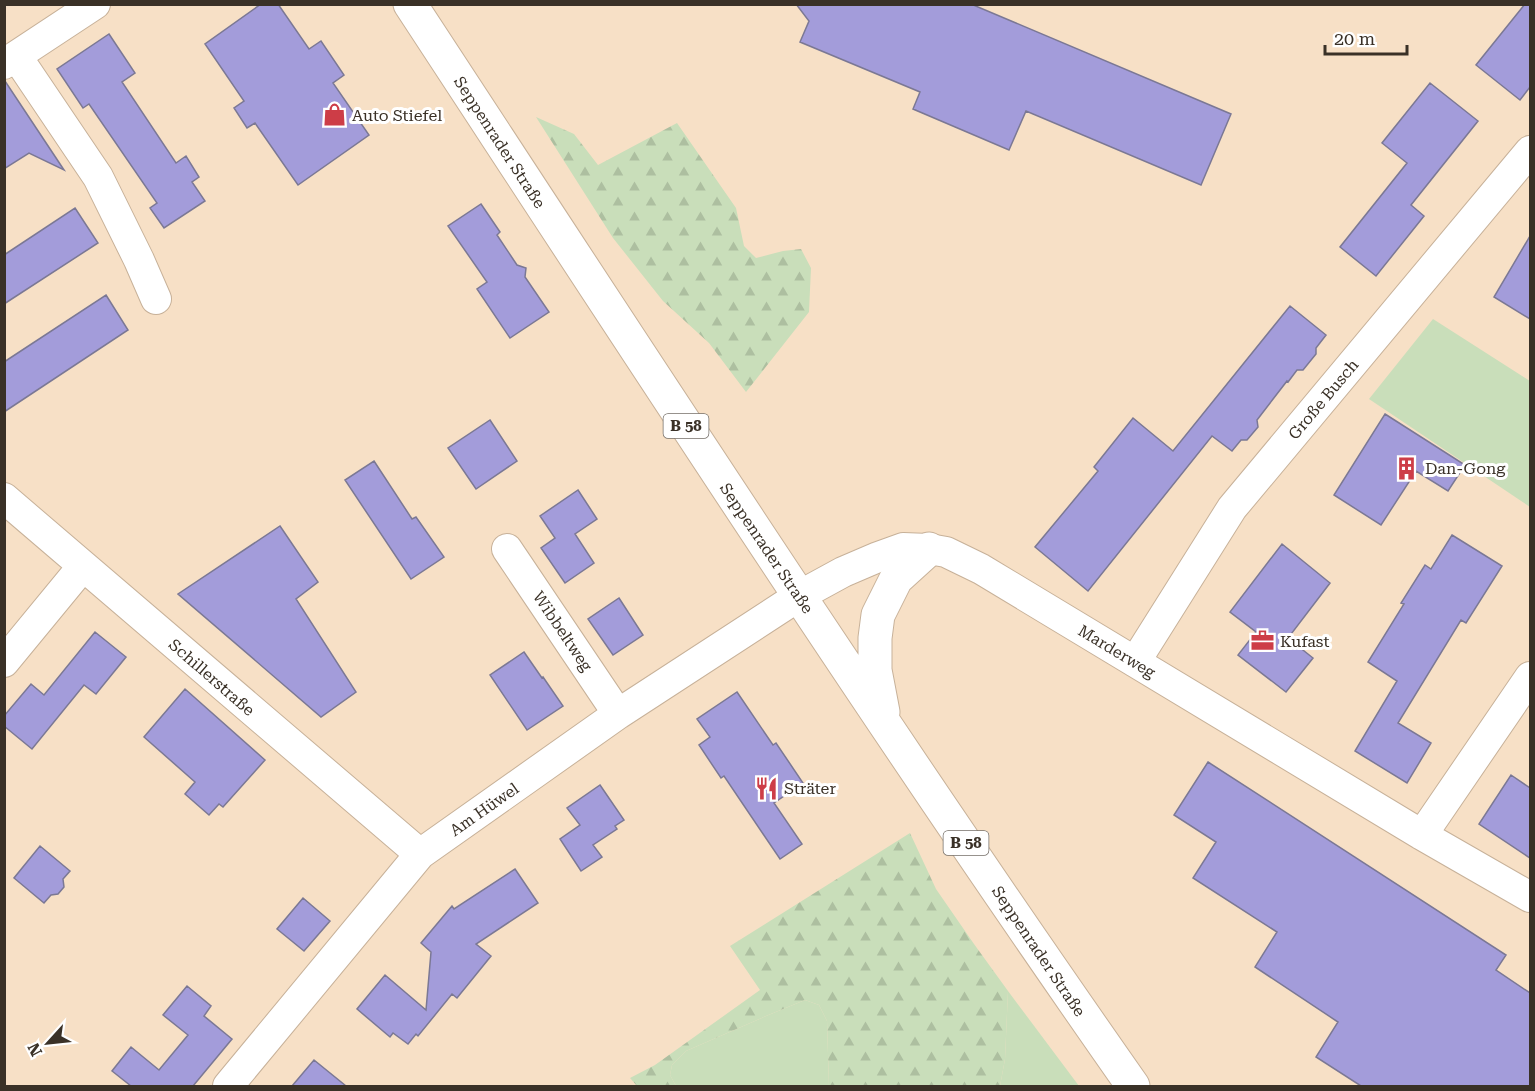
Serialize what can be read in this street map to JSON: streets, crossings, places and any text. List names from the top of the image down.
{
  "streets": {
    "main road": ["Seppenrader Straße", "B 58"],
    "street": [
      "Große Busch",
      "Wibbeltweg",
      "Marderweg",
      "Schillerstraße",
      "Am Hüwel"
    ]
  },
  "crossings": [
    ["Seppenrader Straße", "Marderweg"],
    ["Seppenrader Straße", "Am Hüwel"],
    ["Große Busch", "Marderweg"],
    ["Wibbeltweg", "Am Hüwel"],
    ["Marderweg", "Am Hüwel"],
    ["Schillerstraße", "Am Hüwel"]
  ],
  "places": {
    "shop": ["Auto Stiefel"],
    "building": ["Dan-Gong"],
    "office": ["Kufast"],
    "restaurant": ["Sträter"]
  },
  "scale_bar": "20 m",
  "north": "bottom left"
}
